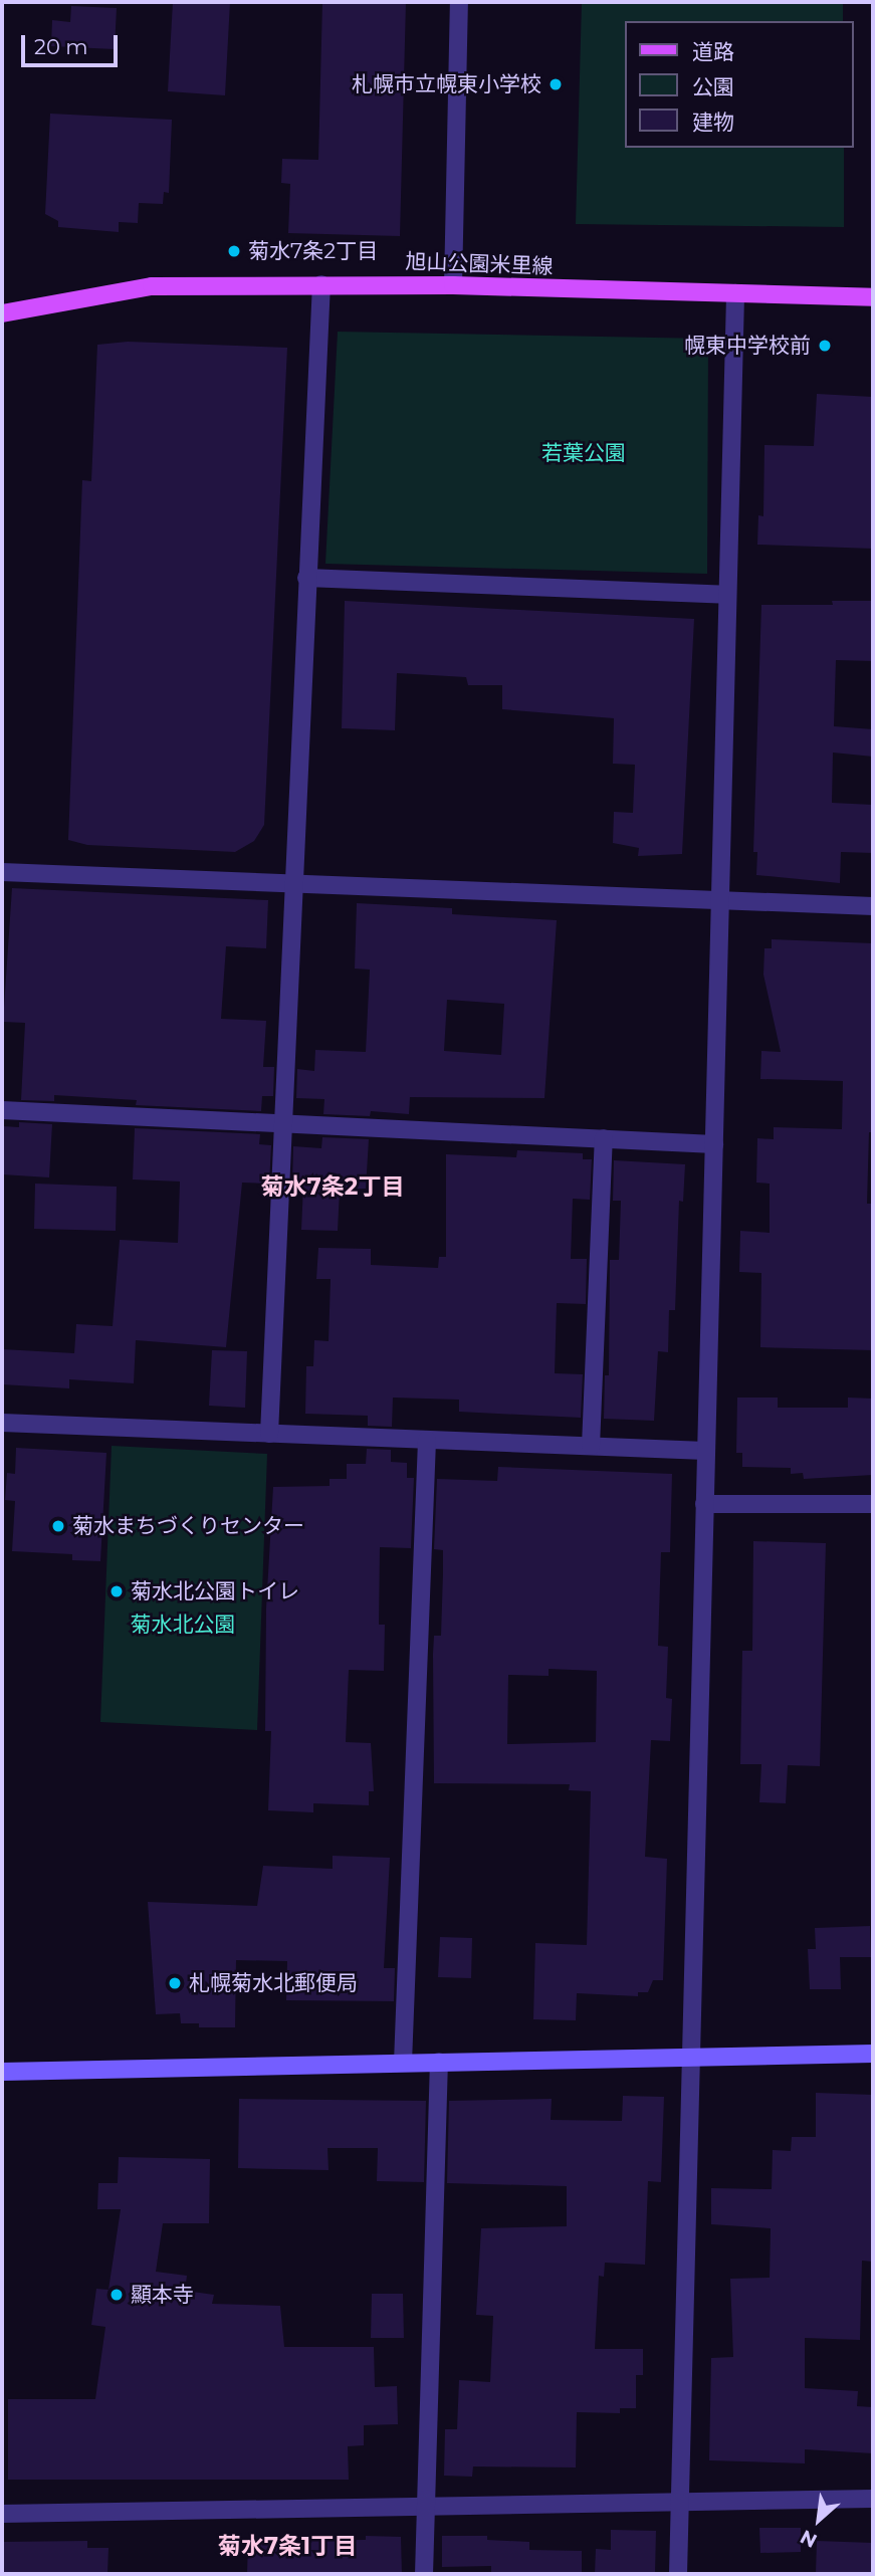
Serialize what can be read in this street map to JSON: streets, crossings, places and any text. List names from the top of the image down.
{
  "streets": {
    "main road": ["旭山公園米里線"]
  },
  "districts": ["菊水7条2丁目", "菊水7条1丁目"],
  "parks": ["若葉公園", "菊水北公園"],
  "places": [
    "札幌市立幌東小学校",
    "菊水7条2丁目",
    "幌東中学校前",
    "菊水まちづくりセンター",
    "菊水北公園トイレ",
    "札幌菊水北郵便局",
    "顯本寺"
  ],
  "legend": ["道路", "公園", "建物"],
  "scale_bar": "20 m",
  "north": "bottom left"
}
